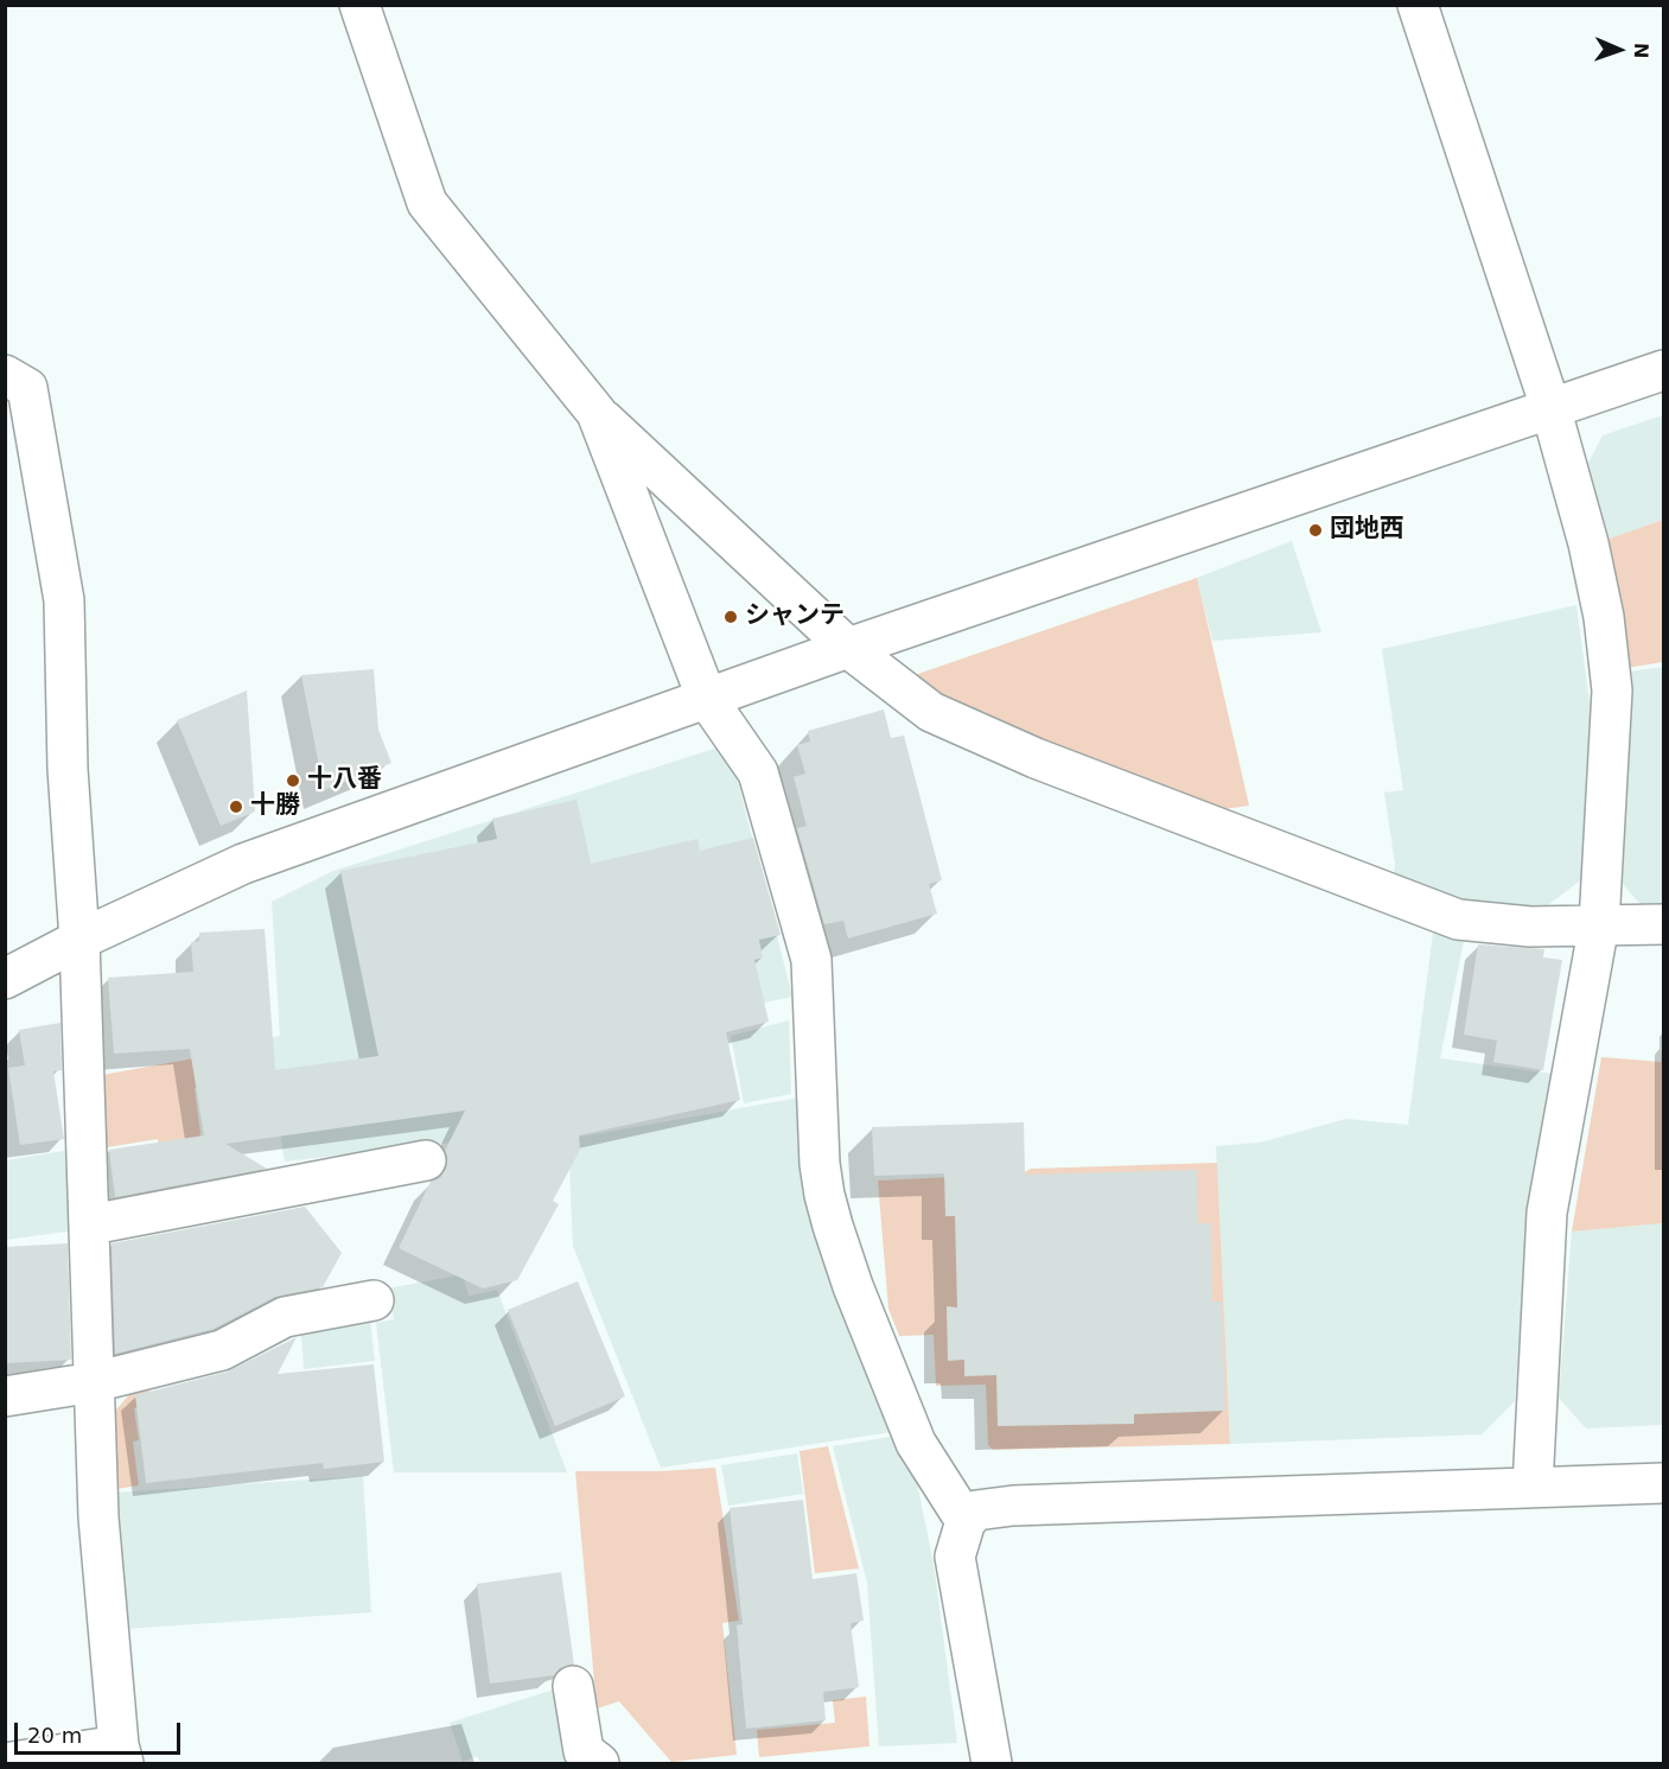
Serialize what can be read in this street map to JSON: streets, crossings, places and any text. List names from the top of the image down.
{
  "places": [
    "団地西",
    "シャンテ",
    "十八番",
    "十勝"
  ],
  "scale_bar": "20 m",
  "north": "right"
}
